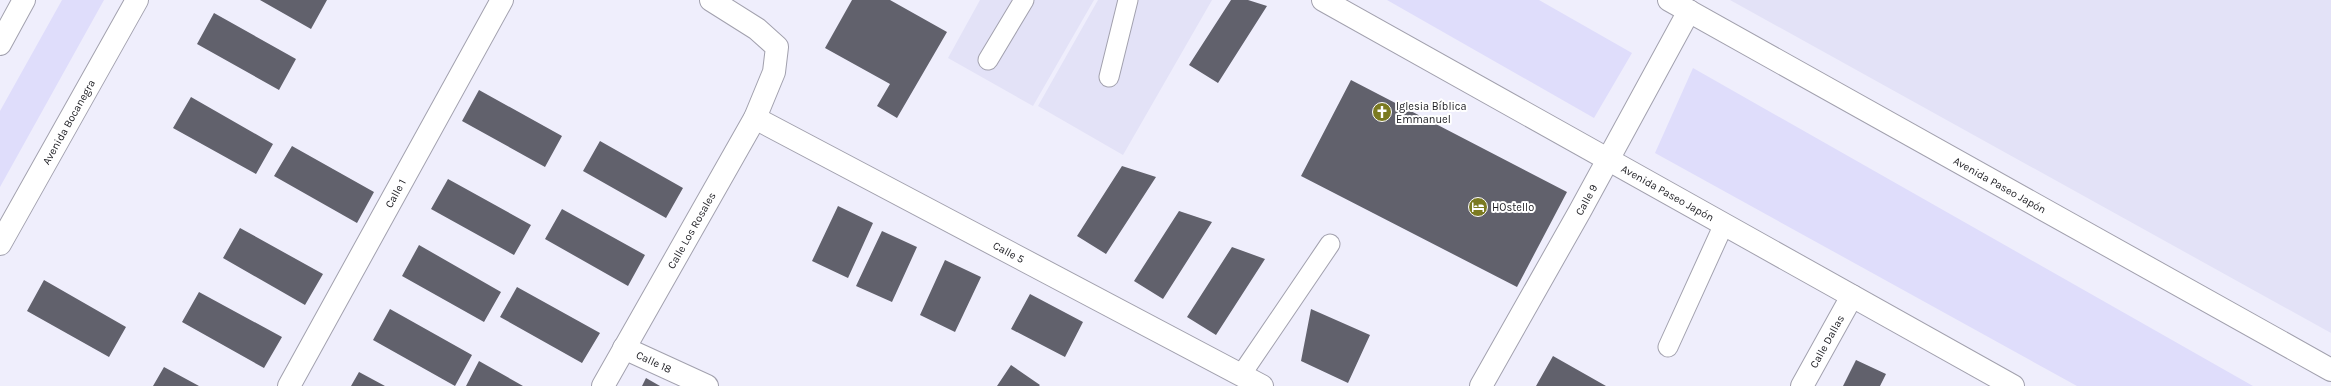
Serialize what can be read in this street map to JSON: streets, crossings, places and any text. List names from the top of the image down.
{
  "streets": {
    "street": [
      "Avenida Bocanegra",
      "Avenida Paseo Japón",
      "Calle 1",
      "Calle 9",
      "Calle Los Rosales",
      "Calle 5",
      "Calle Dallas",
      "Calle 18"
    ]
  },
  "crossings": [
    ["Avenida Paseo Japón", "Calle 9"],
    ["Avenida Paseo Japón", "Calle Dallas"],
    ["Calle Los Rosales", "Calle 5"],
    ["Calle Los Rosales", "Calle 18"]
  ],
  "places": {
    "church": ["Iglesia Bíblica Emmanuel"],
    "hotel": ["HOstello"]
  }
}
